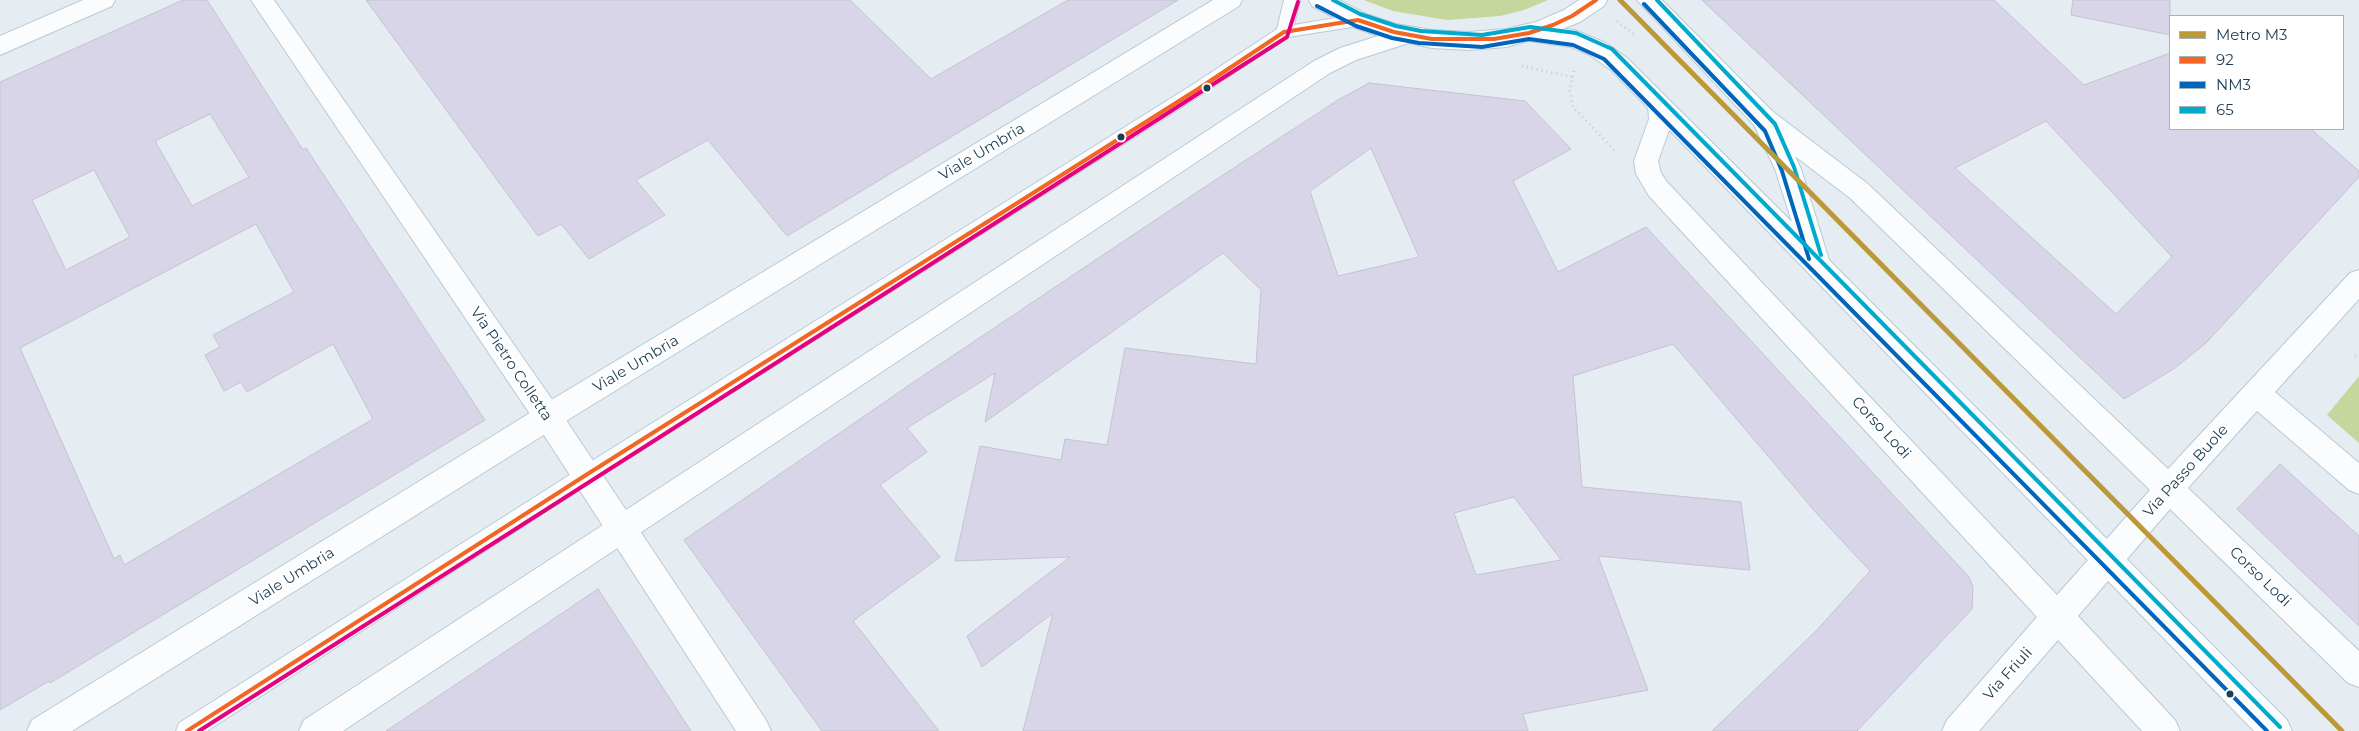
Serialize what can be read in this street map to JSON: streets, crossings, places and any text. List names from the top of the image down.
{
  "streets": {
    "main road": [
      "Viale Umbria",
      "Via Pietro Colletta",
      "Corso Lodi",
      "Via Passo Buole",
      "Via Friuli"
    ]
  },
  "crossings": [
    ["Viale Umbria", "Via Pietro Colletta"],
    ["Corso Lodi", "Via Passo Buole"],
    ["Corso Lodi", "Via Friuli"],
    ["Via Passo Buole", "Via Friuli"]
  ],
  "lines": [
    "metro line M3",
    "transit line 92",
    "transit line 65",
    "transit line NM3"
  ],
  "legend": [
    "Metro M3",
    "92",
    "NM3",
    "65"
  ]
}
